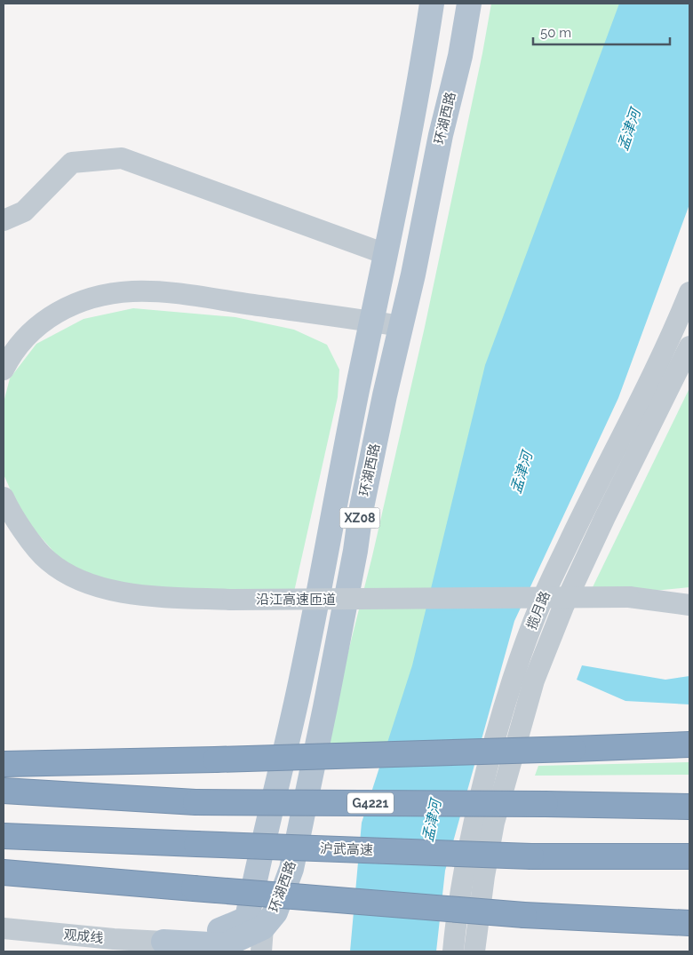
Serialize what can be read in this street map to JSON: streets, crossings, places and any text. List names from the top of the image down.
{
  "streets": {
    "highway": ["G4221", "沪武高速"],
    "main road": ["环湖西路", "XZ08"],
    "street": ["沿江高速匝道", "揽月路", "观成线"]
  },
  "crossings": [
    ["环湖西路", "观成线"]
  ],
  "water": ["孟津河"],
  "scale_bar": "50 m"
}
